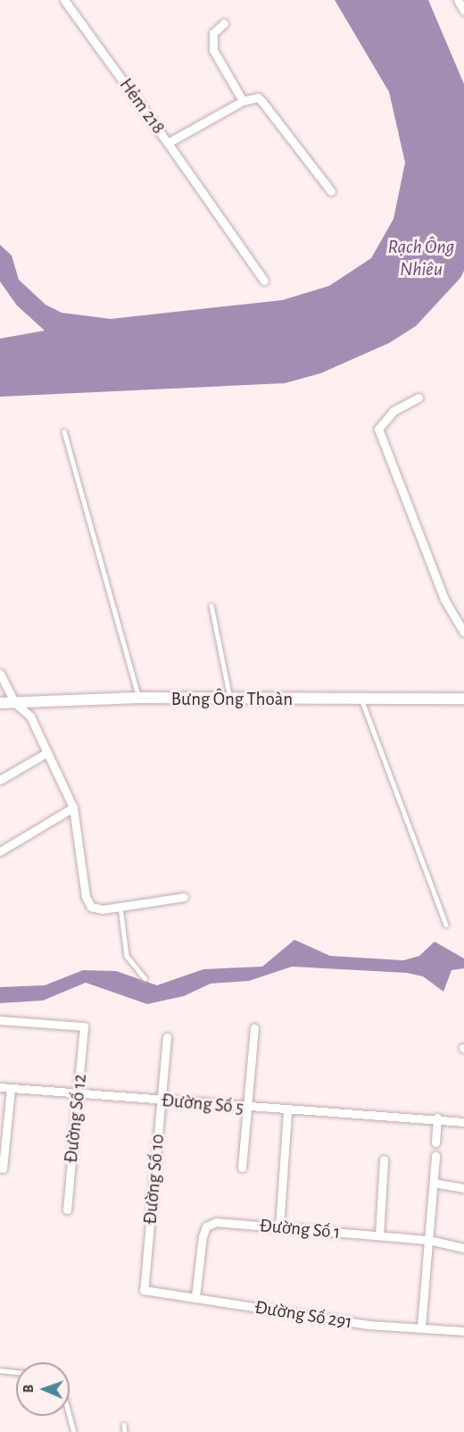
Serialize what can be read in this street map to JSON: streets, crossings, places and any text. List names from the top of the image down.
{
  "streets": {
    "street": [
      "Hẻm 218",
      "Bưng Ông Thoàn",
      "Đường Số 5",
      "Đường Số 12",
      "Đường Số 10",
      "Đường Số 1",
      "Đường Số 291"
    ]
  },
  "crossings": [
    ["Đường Số 5", "Đường Số 12"],
    ["Đường Số 5", "Đường Số 10"],
    ["Đường Số 10", "Đường Số 291"],
    ["Đường Số 1", "Đường Số 291"]
  ],
  "water": ["Rạch Ông Nhiêu"],
  "north": "left"
}
